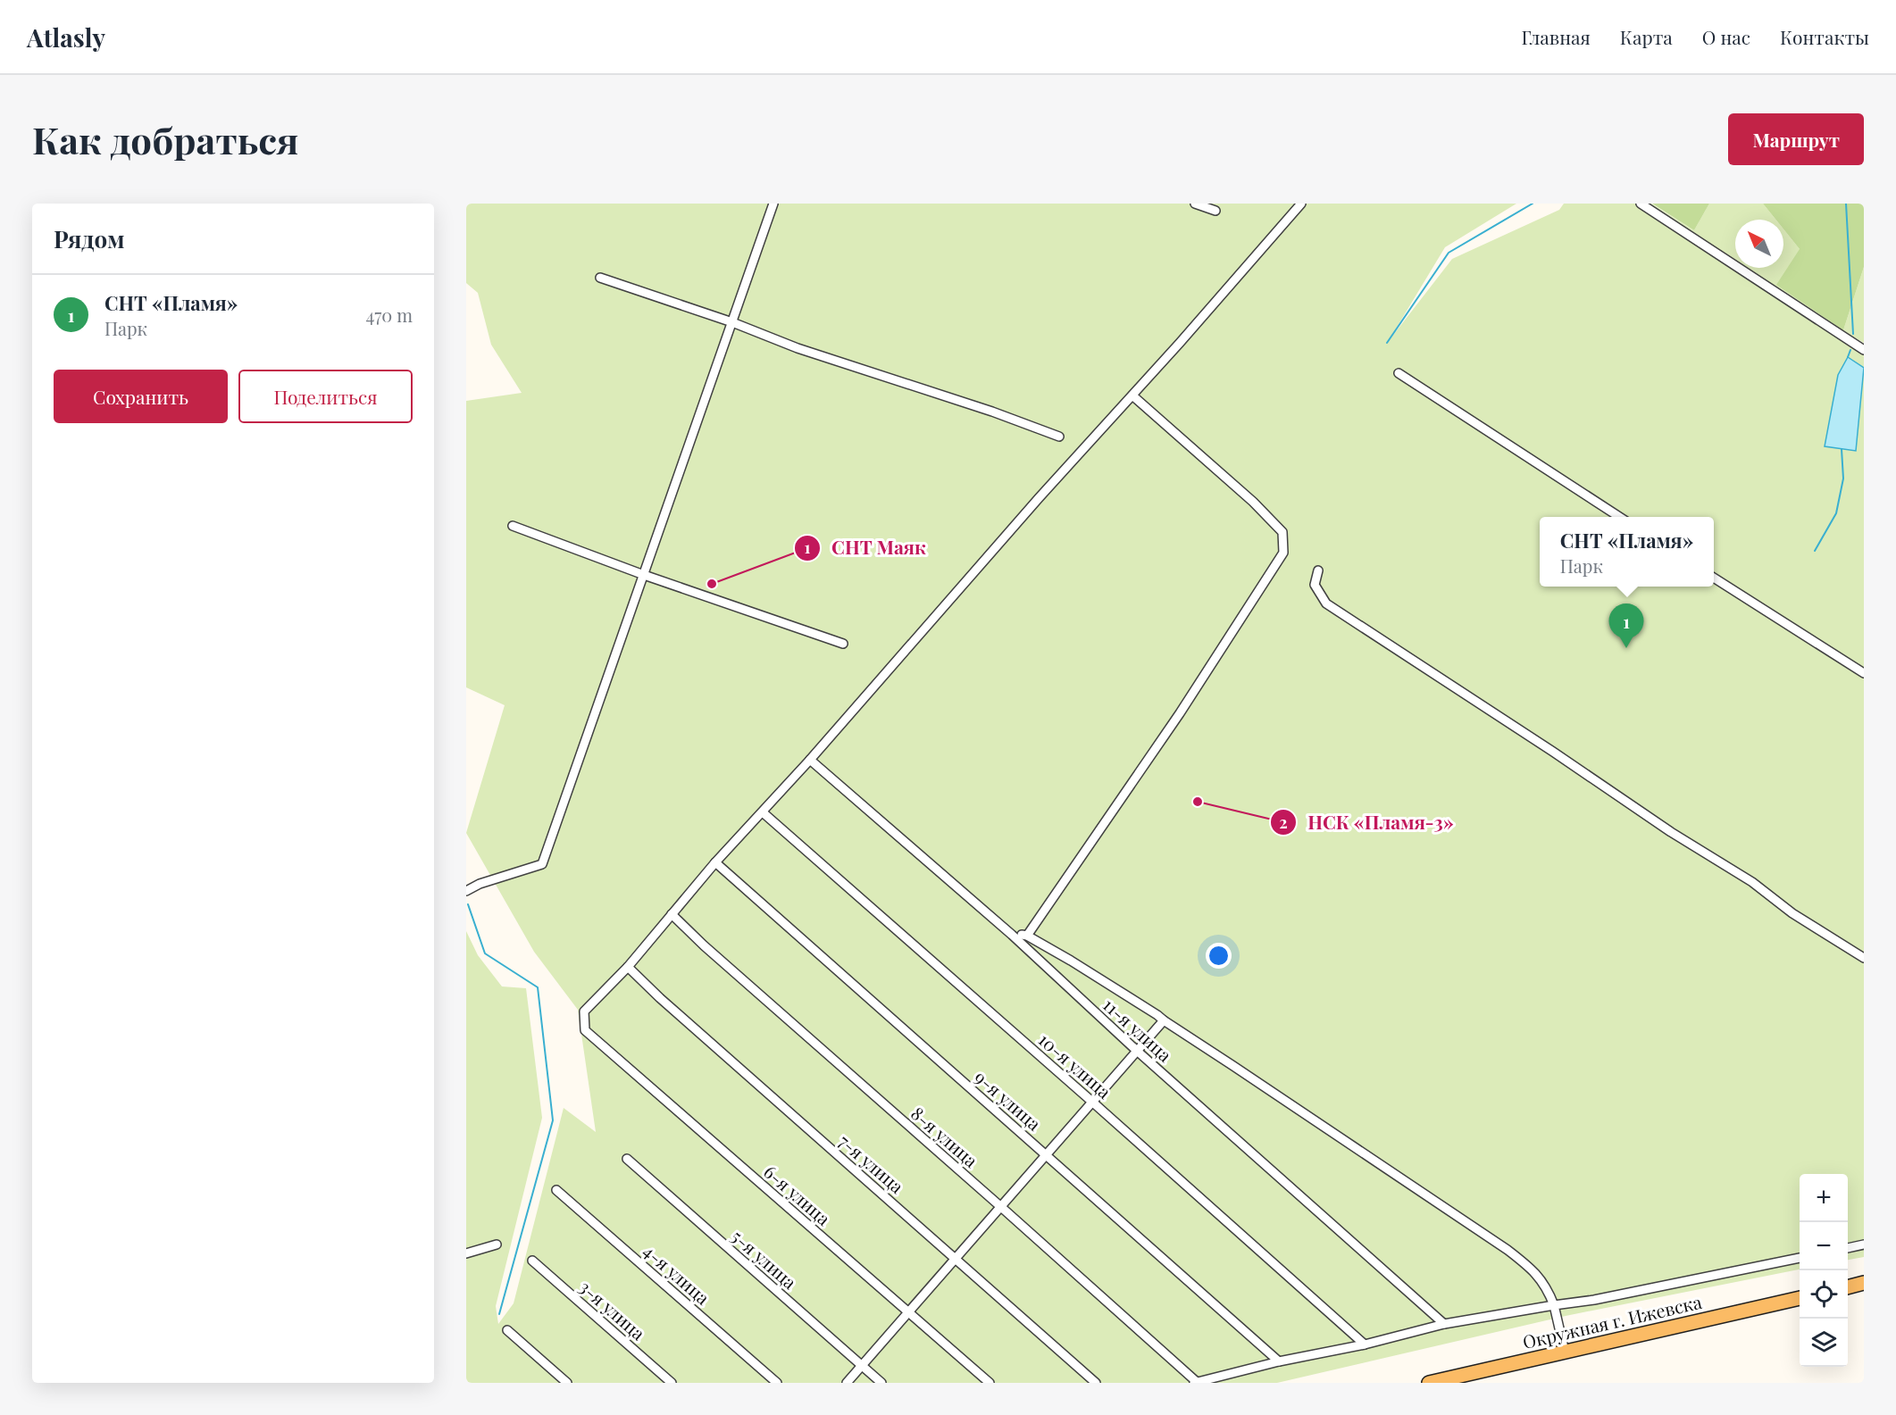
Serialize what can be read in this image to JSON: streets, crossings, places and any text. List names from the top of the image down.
{
  "streets": {
    "main road": ["Окружная г. Ижевска"],
    "street": [
      "11-я улица",
      "10-я улица",
      "9-я улица",
      "8-я улица",
      "7-я улица",
      "6-я улица",
      "5-я улица",
      "4-я улица",
      "3-я улица"
    ]
  },
  "crossings": [
    ["7-я улица", "6-я улица"]
  ],
  "places": ["СНТ Маяк", "НСК «Пламя-3»"],
  "north": "top left",
  "page": {
    "header": "Atlasly",
    "nav": [
      "Главная",
      "Карта",
      "О нас",
      "Контакты"
    ],
    "buttons": [
      "Маршрут",
      ["Сохранить", "Поделиться"]
    ],
    "title": "Как добраться",
    "heading": "Рядом",
    "list": [
      {
        "mark": "1",
        "name": "СНТ «Пламя»",
        "note": "Парк",
        "value": "470 m"
      }
    ],
    "popup": ["СНТ «Пламя»", "Парк"],
    "pins": "1",
    "map_buttons": ["+", "−"]
  }
}
